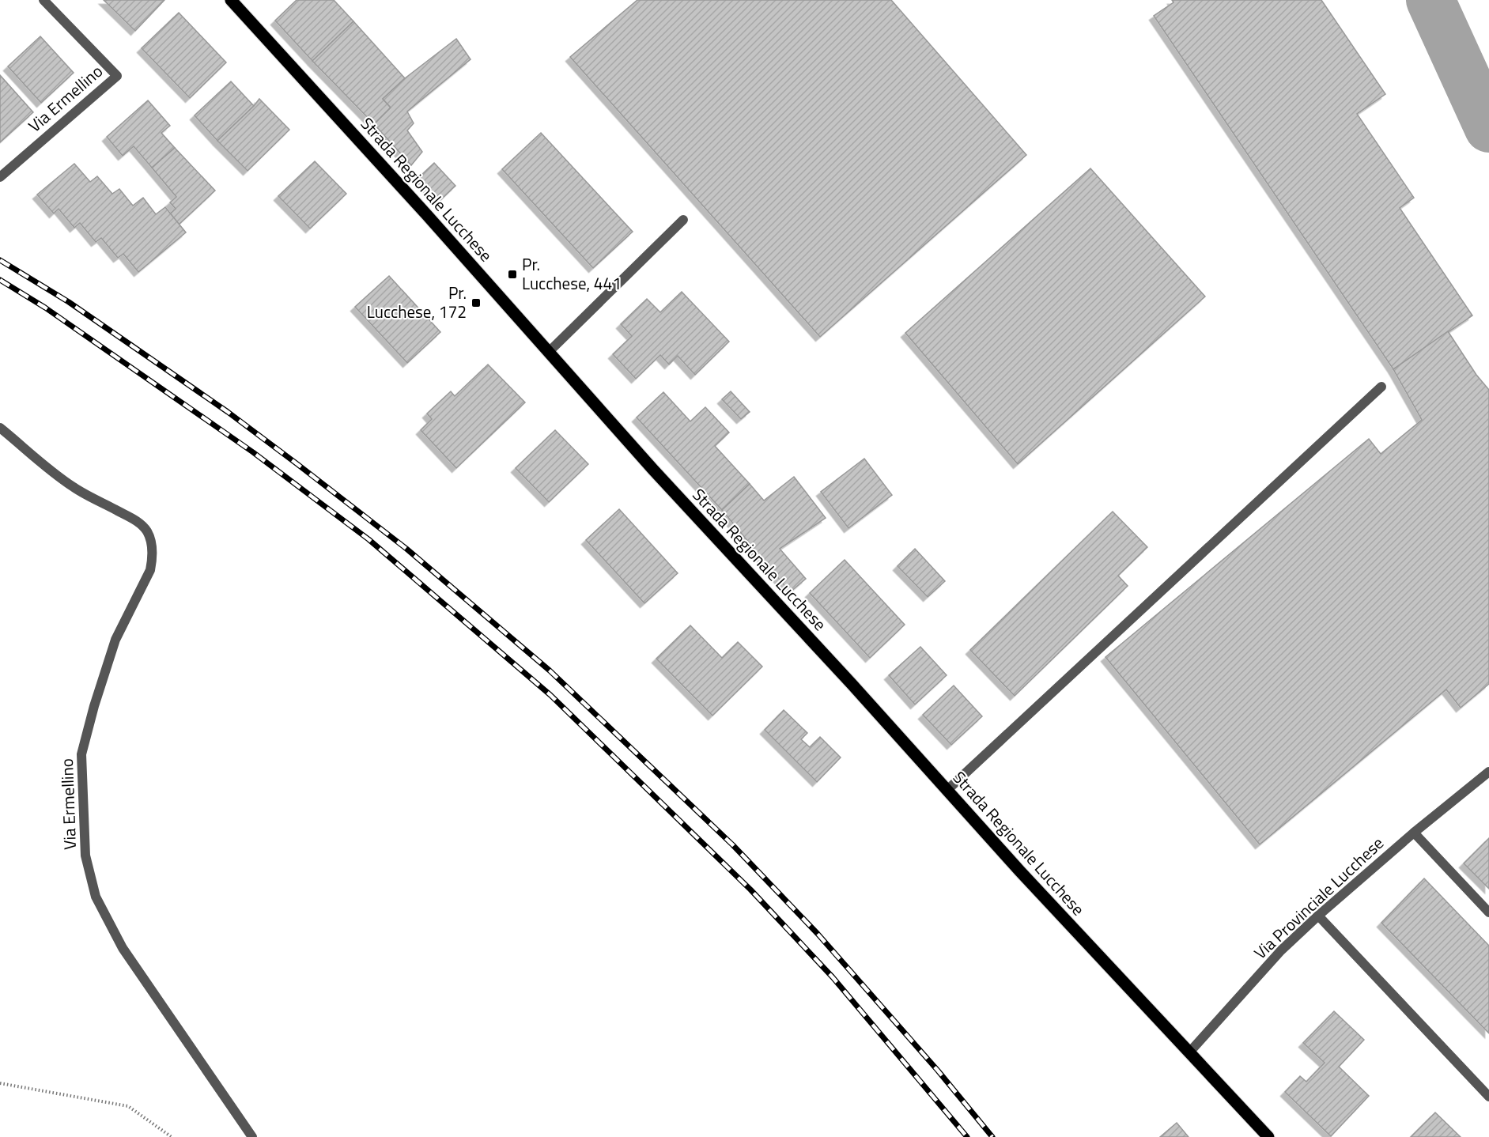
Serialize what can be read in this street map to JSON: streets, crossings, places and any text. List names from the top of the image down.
{
  "streets": {
    "main road": ["Strada Regionale Lucchese"],
    "street": ["Via Ermellino", "Via Provinciale Lucchese"]
  },
  "crossings": [
    ["Strada Regionale Lucchese", "Via Provinciale Lucchese"]
  ],
  "places": {
    "transit": ["Pr. Lucchese, 441", "Pr. Lucchese, 172"]
  }
}
